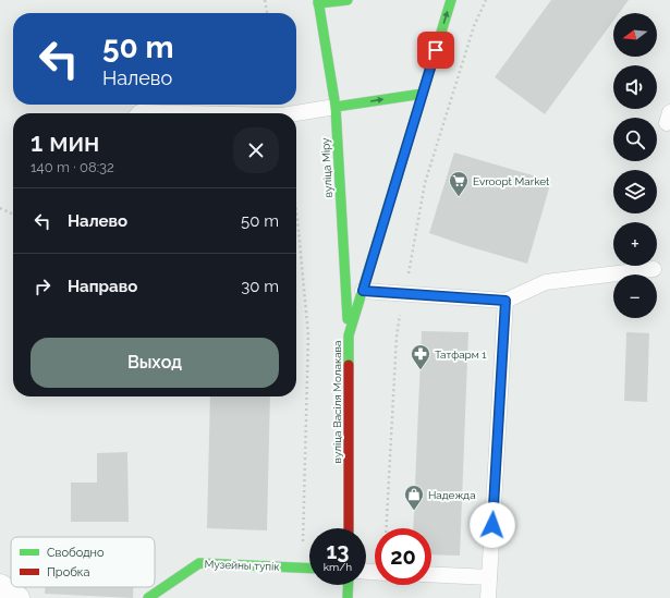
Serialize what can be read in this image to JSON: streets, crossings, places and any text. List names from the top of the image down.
{
  "streets": {
    "street": ["вуліца Міру", "вуліца Васіля Молакава", "Музейны тупік"]
  },
  "crossings": [
    ["вуліца Міру", "вуліца Васіля Молакава"]
  ],
  "places": {
    "supermarket": ["Evroopt Market"],
    "pharmacy": ["Татфарм 1"],
    "shop": ["Надежда"]
  },
  "legend": ["Свободно", "Пробка"],
  "north": "left",
  "page": {
    "map_buttons": ["+", "−"],
    "turn": ["50 m", "Налево"],
    "heading": ["1 мин", "140 m · 08:32"],
    "list": [
      {
        "name": "Налево",
        "value": "50 m"
      },
      {
        "name": "Направо",
        "value": "30 m"
      }
    ],
    "buttons": "Выход",
    "speed": "13 km/h",
    "limit": "20"
  }
}
